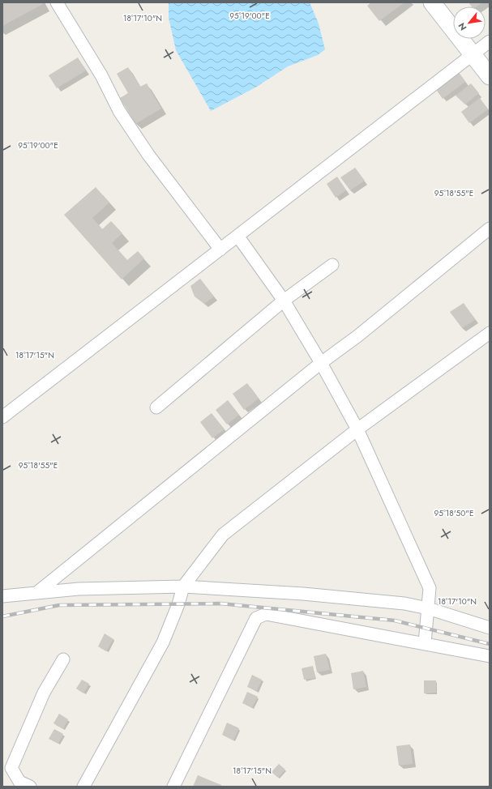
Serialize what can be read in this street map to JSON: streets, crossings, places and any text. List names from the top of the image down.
{
  "north": "bottom left",
  "coordinates": [
    "95°19'00\"E",
    "18°17'10\"N",
    "95°18'55\"E",
    "18°17'15\"N",
    "95°18'50\"E"
  ]
}
